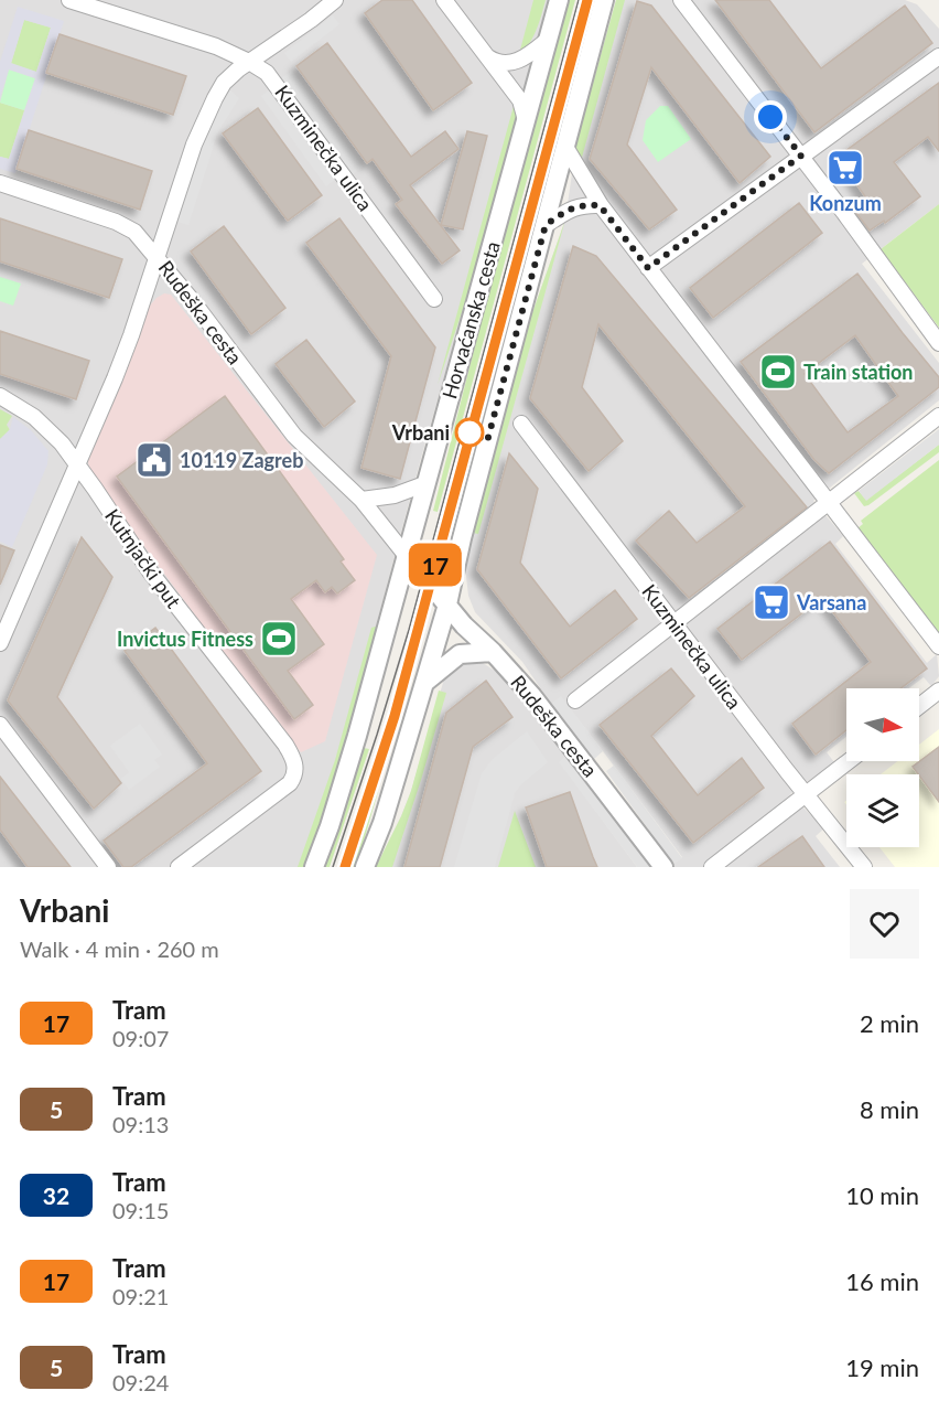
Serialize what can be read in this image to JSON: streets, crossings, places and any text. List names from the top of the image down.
{
  "streets": {
    "street": [
      "Kuzminečka ulica",
      "Rudeška cesta",
      "Horvaćanska cesta",
      "Kutnjački put"
    ]
  },
  "crossings": [
    ["Rudeška cesta", "Horvaćanska cesta"]
  ],
  "places": {
    "supermarket": ["Konzum", "Varsana"],
    "sports": ["Train station", "Invictus Fitness"],
    "other": ["Vrbani"],
    "public building": ["10119 Zagreb"]
  },
  "lines": ["tram line 17"],
  "north": "right",
  "page": {
    "on_map": "17",
    "heading": ["Vrbani", "Walk · 4 min · 260 m"],
    "list": [
      {
        "mark": "17",
        "name": "Tram",
        "note": "09:07",
        "value": "2 min"
      },
      {
        "mark": "5",
        "name": "Tram",
        "note": "09:13",
        "value": "8 min"
      },
      {
        "mark": "32",
        "name": "Tram",
        "note": "09:15",
        "value": "10 min"
      },
      {
        "mark": "17",
        "name": "Tram",
        "note": "09:21",
        "value": "16 min"
      },
      {
        "mark": "5",
        "name": "Tram",
        "note": "09:24",
        "value": "19 min"
      }
    ]
  }
}
